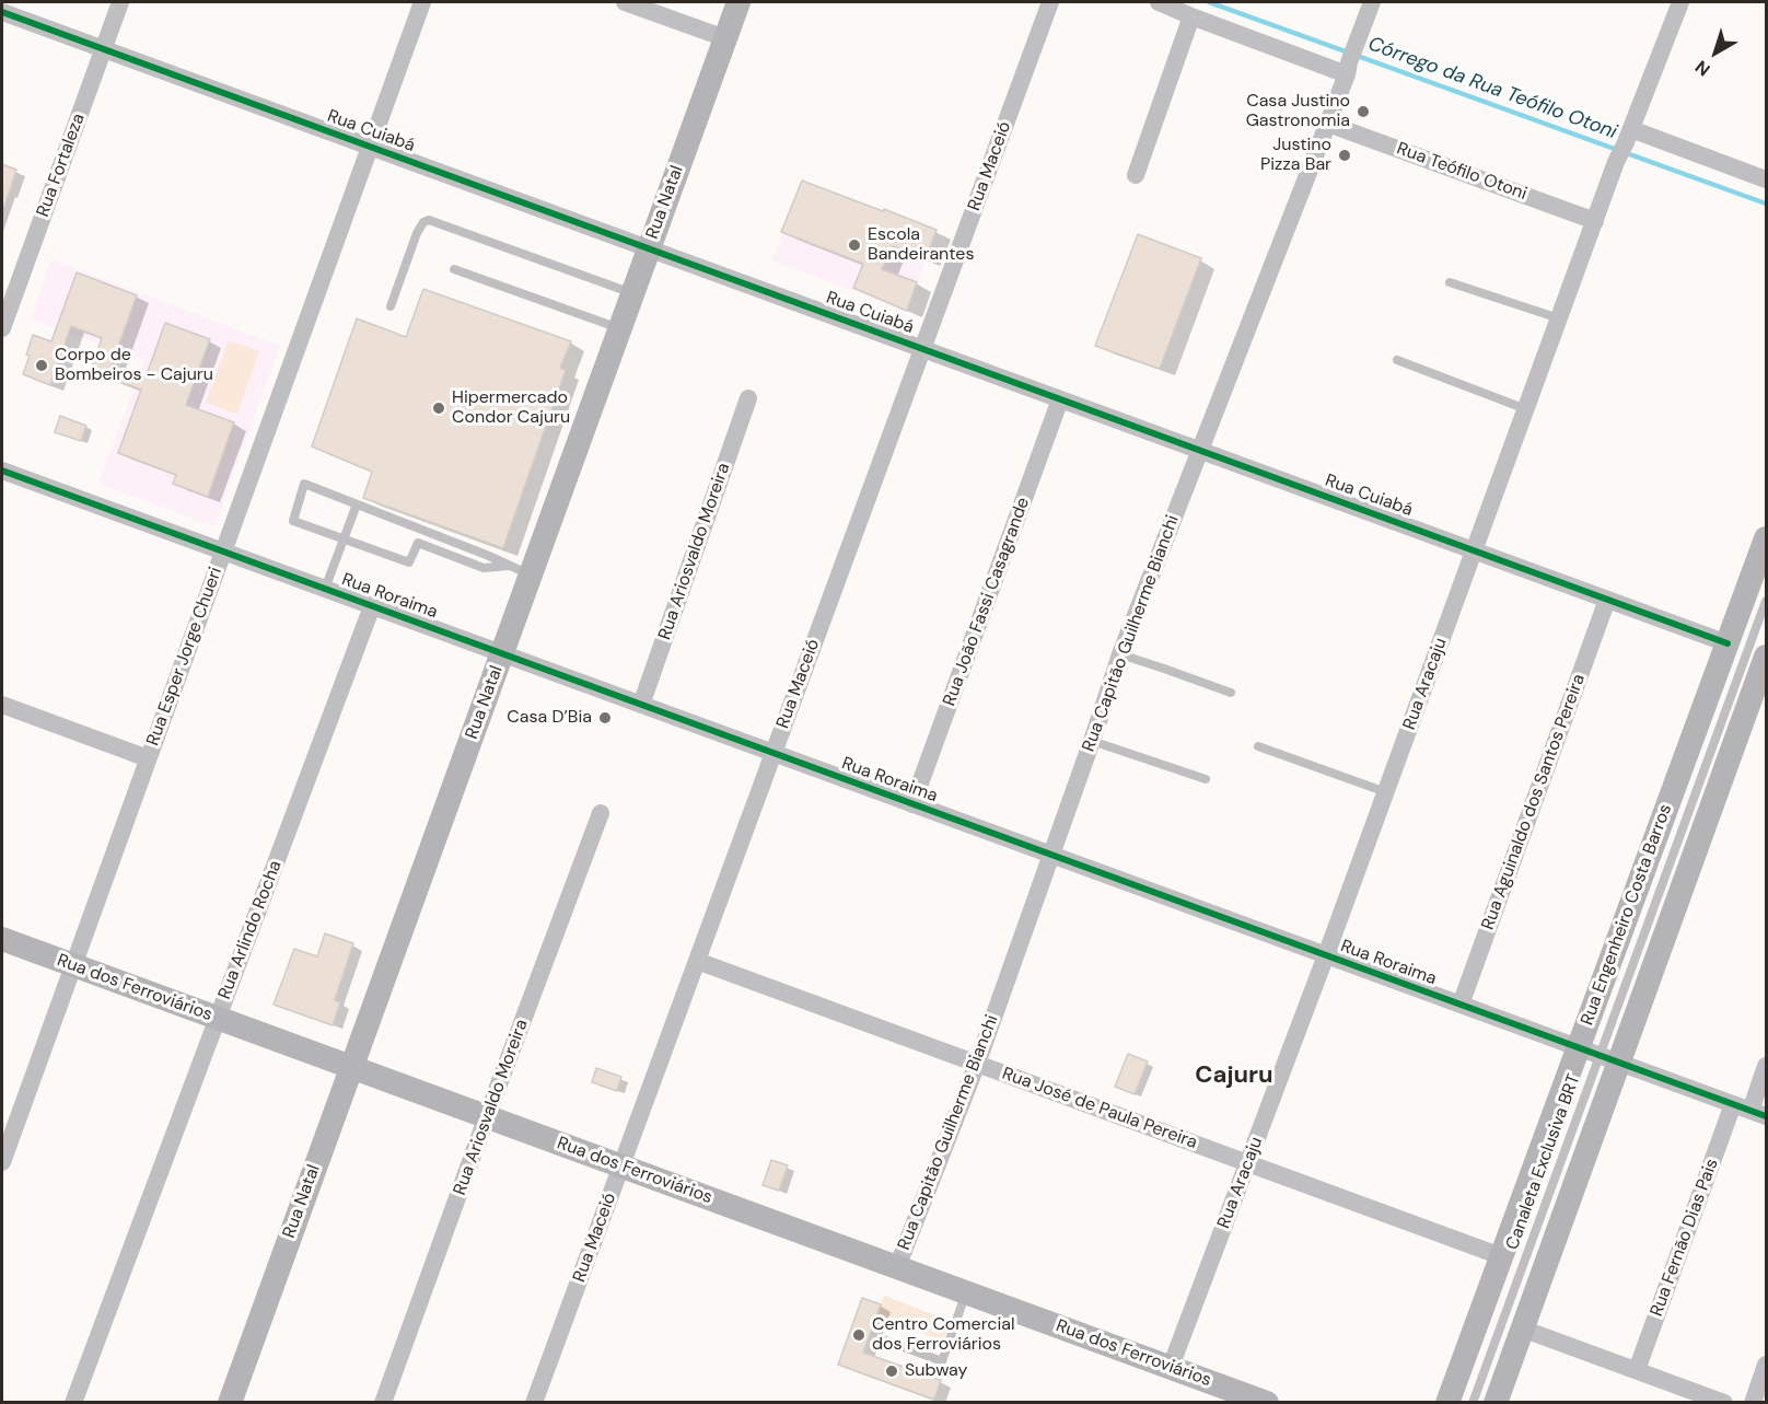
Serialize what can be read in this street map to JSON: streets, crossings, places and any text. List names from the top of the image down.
{
  "streets": {
    "street": [
      "Rua Cuiabá",
      "Rua Fortaleza",
      "Rua Maceió",
      "Rua Teófilo Otoni",
      "Rua Natal",
      "Rua Ariosvaldo Moreira",
      "Rua Roraima",
      "Rua João Fassi Casagrande",
      "Rua Capitão Guilherme Bianchi",
      "Rua Esper Jorge Chueri",
      "Rua Aracaju",
      "Rua Aguinaldo dos Santos Pereira",
      "Rua Engenheiro Costa Barros",
      "Rua Arlindo Rocha",
      "Rua dos Ferroviários",
      "Rua José de Paula Pereira",
      "Rua Fernão Dias Pais"
    ],
    "lane": ["Canaleta Exclusiva BRT"]
  },
  "crossings": [
    ["Rua Cuiabá", "Rua Fortaleza"],
    ["Rua Cuiabá", "Rua Maceió"],
    ["Rua Cuiabá", "Rua Natal"],
    ["Rua Cuiabá", "Rua João Fassi Casagrande"],
    ["Rua Cuiabá", "Rua Capitão Guilherme Bianchi"],
    ["Rua Cuiabá", "Rua Esper Jorge Chueri"],
    ["Rua Cuiabá", "Rua Aracaju"],
    ["Rua Cuiabá", "Rua Aguinaldo dos Santos Pereira"],
    ["Rua Cuiabá", "Rua Engenheiro Costa Barros"],
    ["Rua Maceió", "Rua Roraima"],
    ["Rua Maceió", "Rua dos Ferroviários"],
    ["Rua Maceió", "Rua José de Paula Pereira"],
    ["Rua Teófilo Otoni", "Rua Capitão Guilherme Bianchi"],
    ["Rua Teófilo Otoni", "Rua Aracaju"],
    ["Rua Natal", "Rua Roraima"],
    ["Rua Natal", "Rua dos Ferroviários"],
    ["Rua Ariosvaldo Moreira", "Rua Roraima"],
    ["Rua Ariosvaldo Moreira", "Rua dos Ferroviários"],
    ["Rua Roraima", "Rua João Fassi Casagrande"],
    ["Rua Roraima", "Rua Capitão Guilherme Bianchi"],
    ["Rua Roraima", "Rua Esper Jorge Chueri"],
    ["Rua Roraima", "Rua Aracaju"],
    ["Rua Roraima", "Rua Aguinaldo dos Santos Pereira"],
    ["Rua Roraima", "Rua Engenheiro Costa Barros"],
    ["Rua Roraima", "Rua Arlindo Rocha"],
    ["Rua Roraima", "Canaleta Exclusiva BRT"],
    ["Rua Roraima", "Rua Fernão Dias Pais"],
    ["Rua Capitão Guilherme Bianchi", "Rua dos Ferroviários"],
    ["Rua Capitão Guilherme Bianchi", "Rua José de Paula Pereira"],
    ["Rua Esper Jorge Chueri", "Rua dos Ferroviários"],
    ["Rua Aracaju", "Rua dos Ferroviários"],
    ["Rua Aracaju", "Rua José de Paula Pereira"],
    ["Rua Engenheiro Costa Barros", "Rua José de Paula Pereira"],
    ["Rua Engenheiro Costa Barros", "Canaleta Exclusiva BRT"],
    ["Rua Arlindo Rocha", "Rua dos Ferroviários"]
  ],
  "districts": ["Cajuru"],
  "water": ["Córrego da Rua Teófilo Otoni"],
  "places": [
    "Casa Justino Gastronomia",
    "Justino Pizza Bar",
    "Escola Bandeirantes",
    "Corpo de Bombeiros - Cajuru",
    "Hipermercado Condor Cajuru",
    "Casa D’Bia",
    "Centro Comercial dos Ferroviários",
    "Subway"
  ],
  "north": "bottom left"
}
